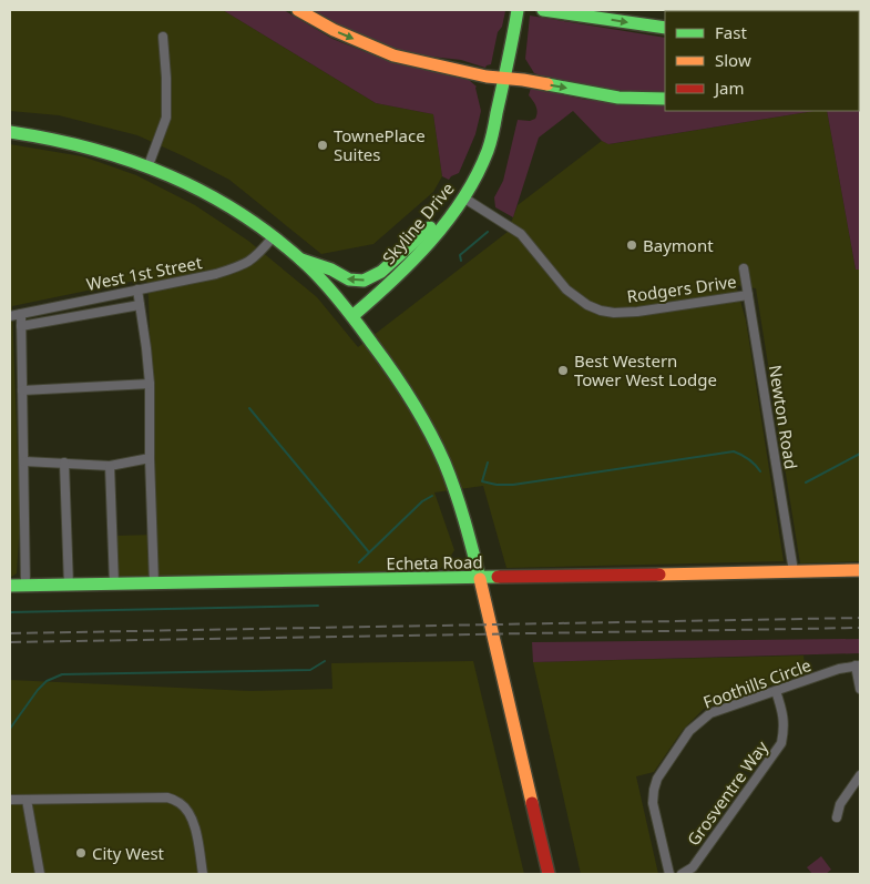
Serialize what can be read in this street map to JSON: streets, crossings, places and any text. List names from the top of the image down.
{
  "streets": {
    "main road": ["Skyline Drive", "Echeta Road"],
    "street": [
      "West 1st Street",
      "Rodgers Drive",
      "Newton Road",
      "Foothills Circle",
      "Grosventre Way"
    ]
  },
  "crossings": [
    ["Skyline Drive", "Rodgers Drive"],
    ["Rodgers Drive", "Newton Road"],
    ["Newton Road", "Echeta Road"],
    ["Foothills Circle", "Grosventre Way"]
  ],
  "places": [
    "TownePlace Suites",
    "Baymont",
    "Best Western Tower West Lodge",
    "City West"
  ],
  "legend": ["Fast", "Slow", "Jam"]
}
